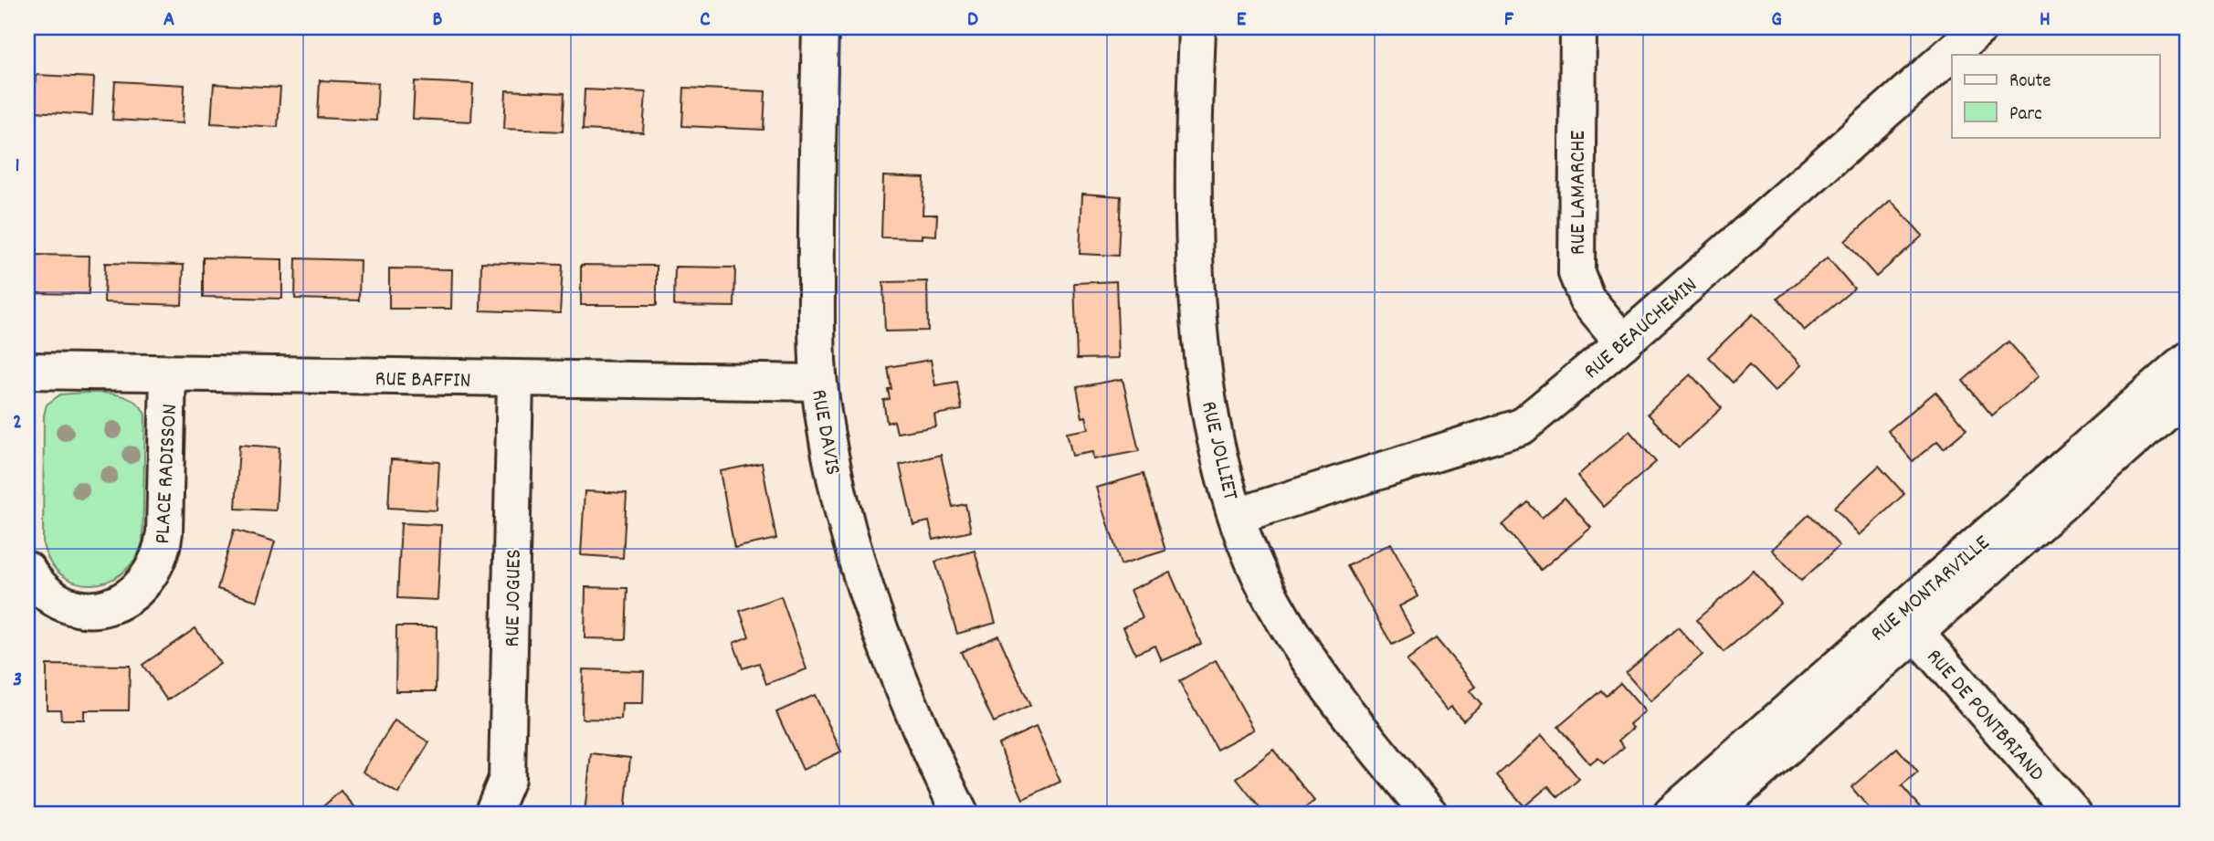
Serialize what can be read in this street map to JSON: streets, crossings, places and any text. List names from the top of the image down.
{
  "streets": {
    "street": [
      "RUE LAMARCHE",
      "RUE BEAUCHEMIN",
      "RUE BAFFIN",
      "RUE DAVIS",
      "RUE JOLLIET",
      "PLACE RADISSON",
      "RUE MONTARVILLE",
      "RUE JOGUES",
      "RUE DE PONTBRIAND"
    ]
  },
  "crossings": [
    ["RUE LAMARCHE", "RUE BEAUCHEMIN"],
    ["RUE BEAUCHEMIN", "RUE JOLLIET"],
    ["RUE BAFFIN", "RUE DAVIS"],
    ["RUE BAFFIN", "PLACE RADISSON"],
    ["RUE BAFFIN", "RUE JOGUES"],
    ["RUE MONTARVILLE", "RUE DE PONTBRIAND"]
  ],
  "legend": ["Route", "Parc"],
  "grid": {
    "columns": [
      "A",
      "B",
      "C",
      "D",
      "E",
      "F",
      "G",
      "H"
    ],
    "rows": ["1", "2", "3"]
  }
}
